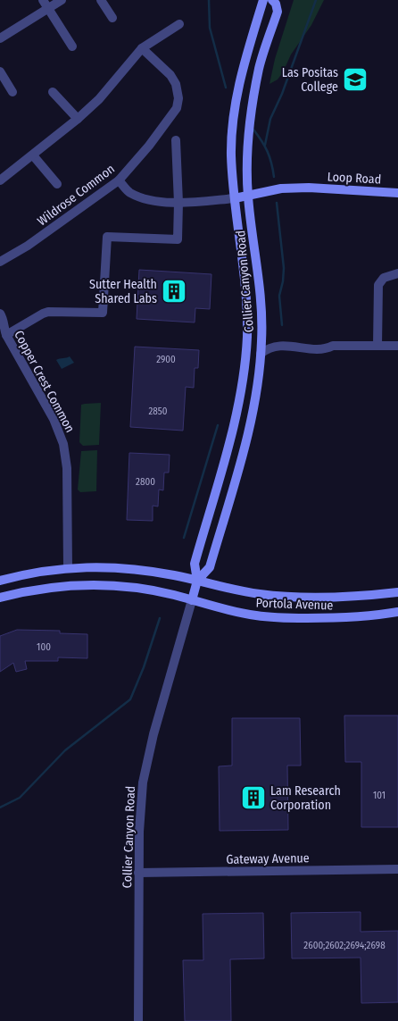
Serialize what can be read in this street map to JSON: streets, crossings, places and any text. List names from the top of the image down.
{
  "streets": {
    "street": [
      "Loop Road",
      "Wildrose Common",
      "Collier Canyon Road",
      "Copper Crest Common",
      "Portola Avenue",
      "Gateway Avenue"
    ]
  },
  "crossings": [
    ["Loop Road", "Collier Canyon Road"],
    ["Collier Canyon Road", "Portola Avenue"],
    ["Collier Canyon Road", "Gateway Avenue"],
    ["Copper Crest Common", "Portola Avenue"]
  ],
  "places": {
    "school or university": ["Las Positas College"],
    "building": ["Sutter Health Shared Labs", "Lam Research Corporation"]
  },
  "house_numbers": [
    "2900",
    "2850",
    "2800",
    "100",
    "101",
    "2600;2602;2694;2698"
  ]
}
